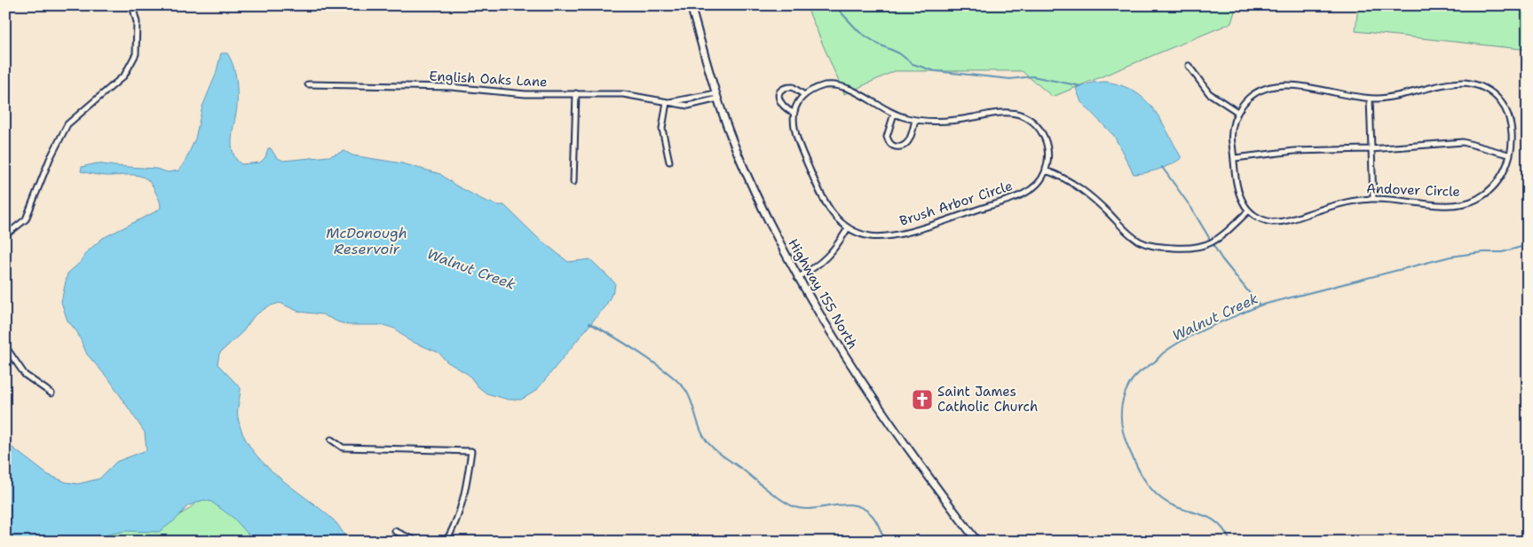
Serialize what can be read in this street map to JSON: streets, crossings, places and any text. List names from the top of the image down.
{
  "streets": {
    "main road": ["Highway 155 North"],
    "street": ["English Oaks Lane", "Andover Circle", "Brush Arbor Circle"]
  },
  "crossings": [
    ["English Oaks Lane", "Highway 155 North"]
  ],
  "water": ["McDonough Reservoir", "Walnut Creek"],
  "places": {
    "church": ["Saint James Catholic Church"]
  }
}
